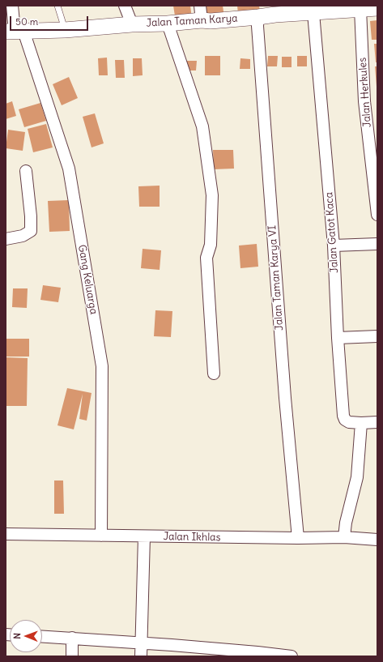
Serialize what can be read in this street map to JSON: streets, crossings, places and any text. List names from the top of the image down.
{
  "streets": {
    "street": [
      "Jalan Taman Karya",
      "Jalan Herkules",
      "Jalan Gatot Kaca",
      "Jalan Taman Karya VI",
      "Gang Keluarga",
      "Jalan Ikhlas"
    ]
  },
  "crossings": [
    ["Jalan Taman Karya", "Jalan Herkules"],
    ["Jalan Taman Karya", "Jalan Gatot Kaca"],
    ["Jalan Taman Karya", "Jalan Taman Karya VI"],
    ["Jalan Taman Karya", "Gang Keluarga"],
    ["Jalan Taman Karya VI", "Jalan Ikhlas"],
    ["Gang Keluarga", "Jalan Ikhlas"]
  ],
  "scale_bar": "50 m",
  "north": "left"
}
